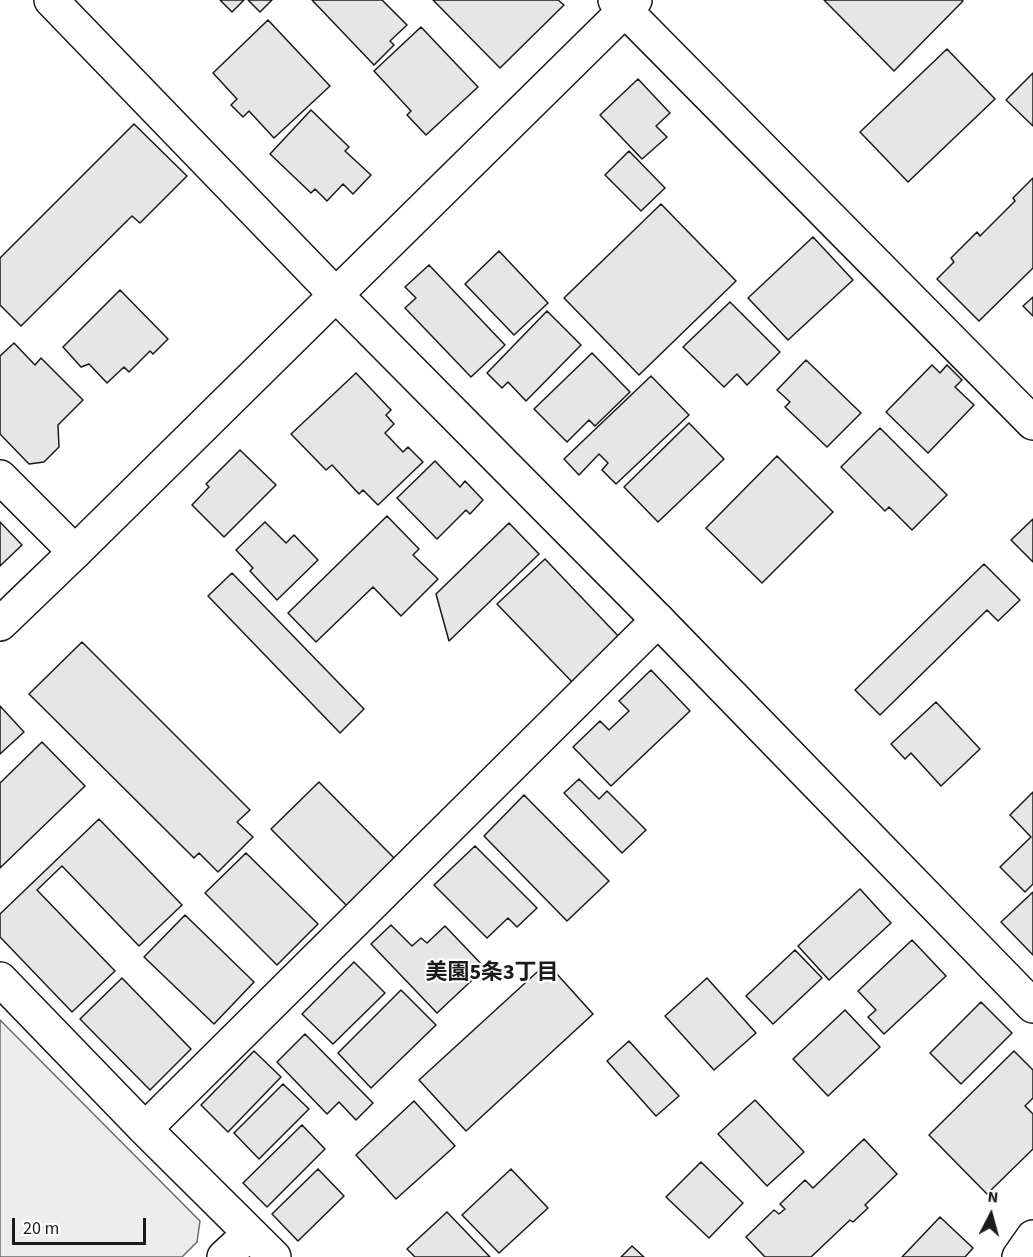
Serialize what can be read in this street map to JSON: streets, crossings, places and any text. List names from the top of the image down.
{
  "districts": ["美園5条3丁目"],
  "scale_bar": "20 m",
  "north": "top"
}
